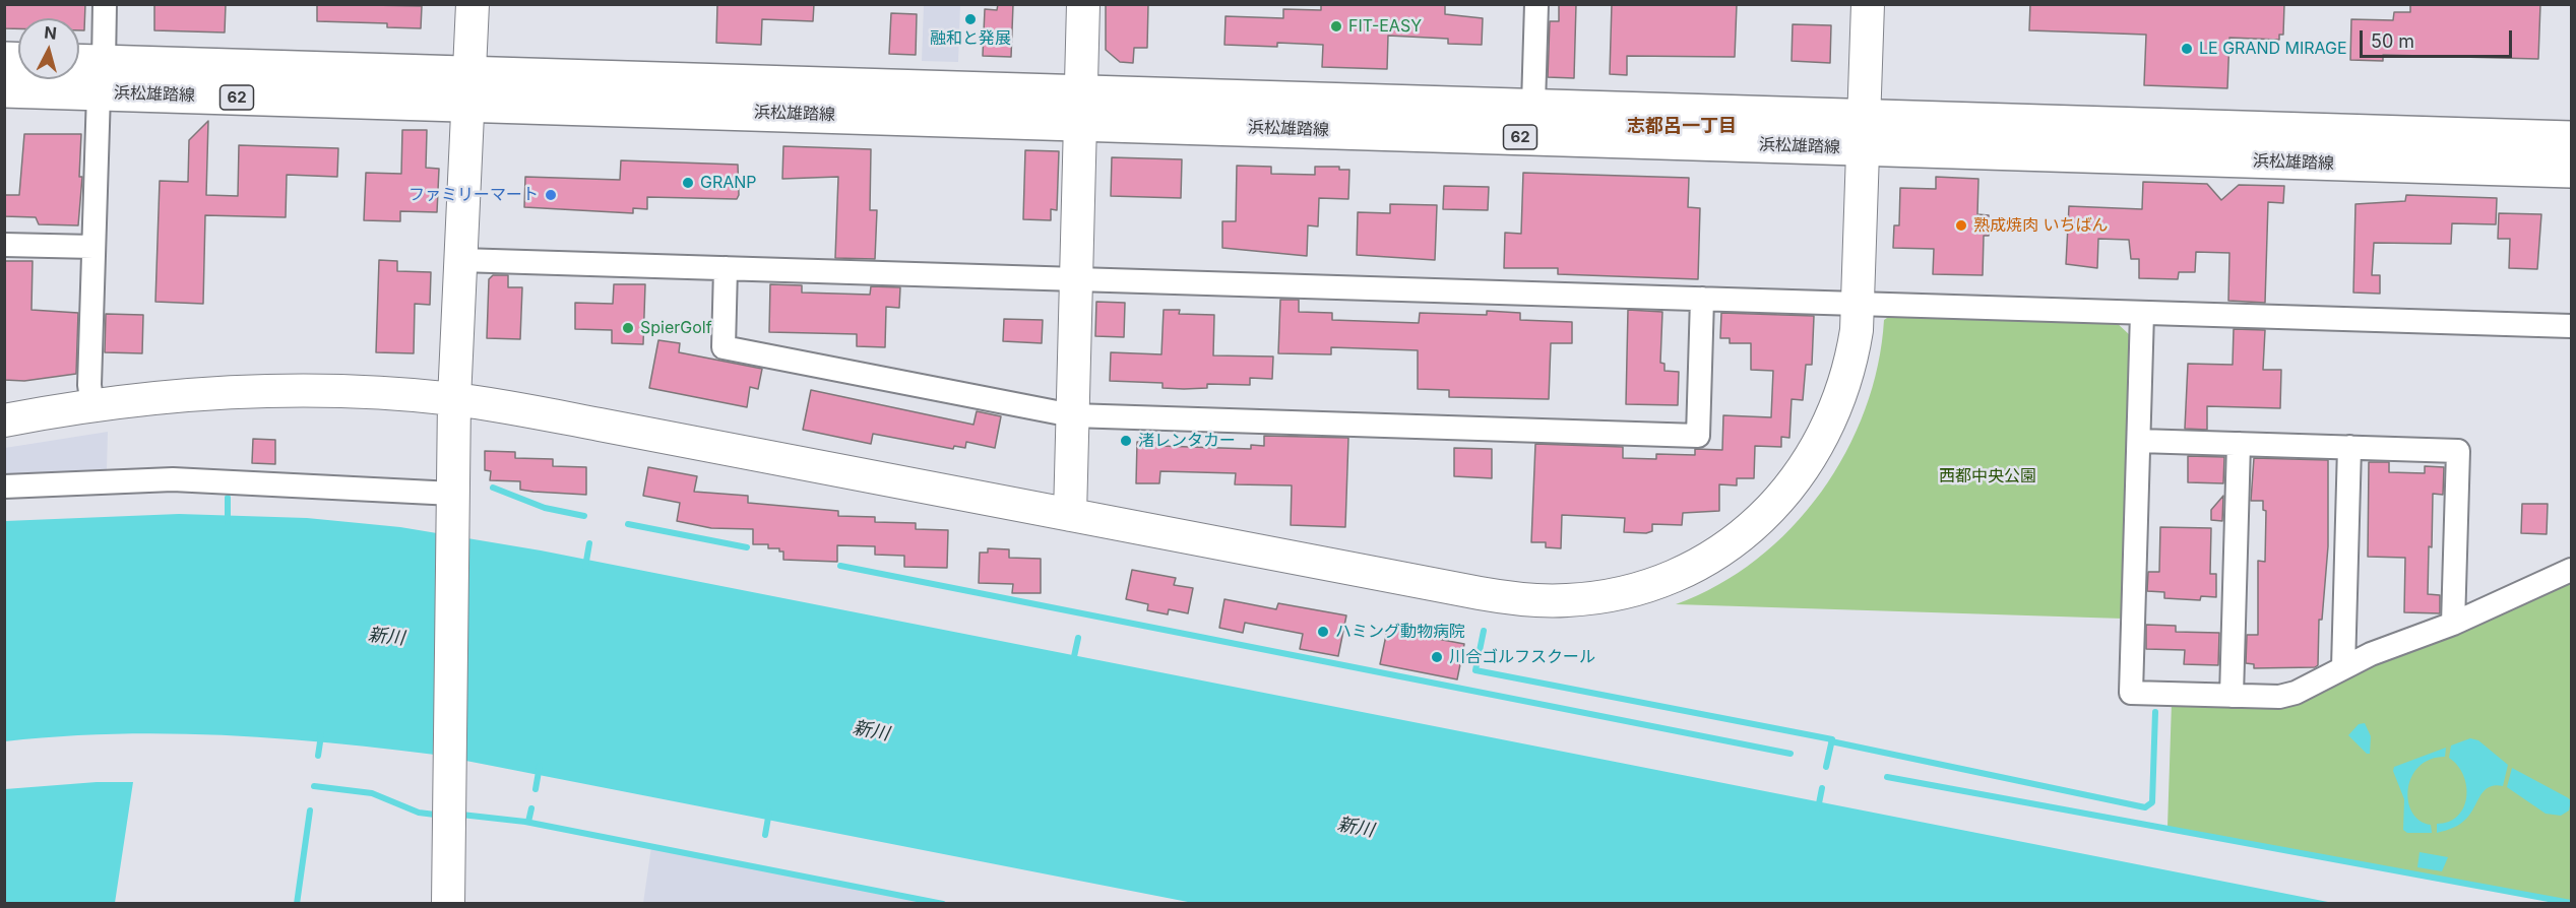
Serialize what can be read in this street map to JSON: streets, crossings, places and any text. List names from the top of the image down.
{
  "streets": {
    "main road": ["浜松雄踏線", "62"]
  },
  "districts": ["志都呂一丁目"],
  "water": ["新川"],
  "parks": ["西都中央公園"],
  "places": [
    "融和と発展",
    "FIT-EASY",
    "LE GRAND MIRAGE",
    "GRANP",
    "ファミリーマート",
    "熟成焼肉 いちばん",
    "SpierGolf",
    "渚レンタカー",
    "ハミング動物病院",
    "川合ゴルフスクール"
  ],
  "scale_bar": "50 m",
  "north": "top"
}
